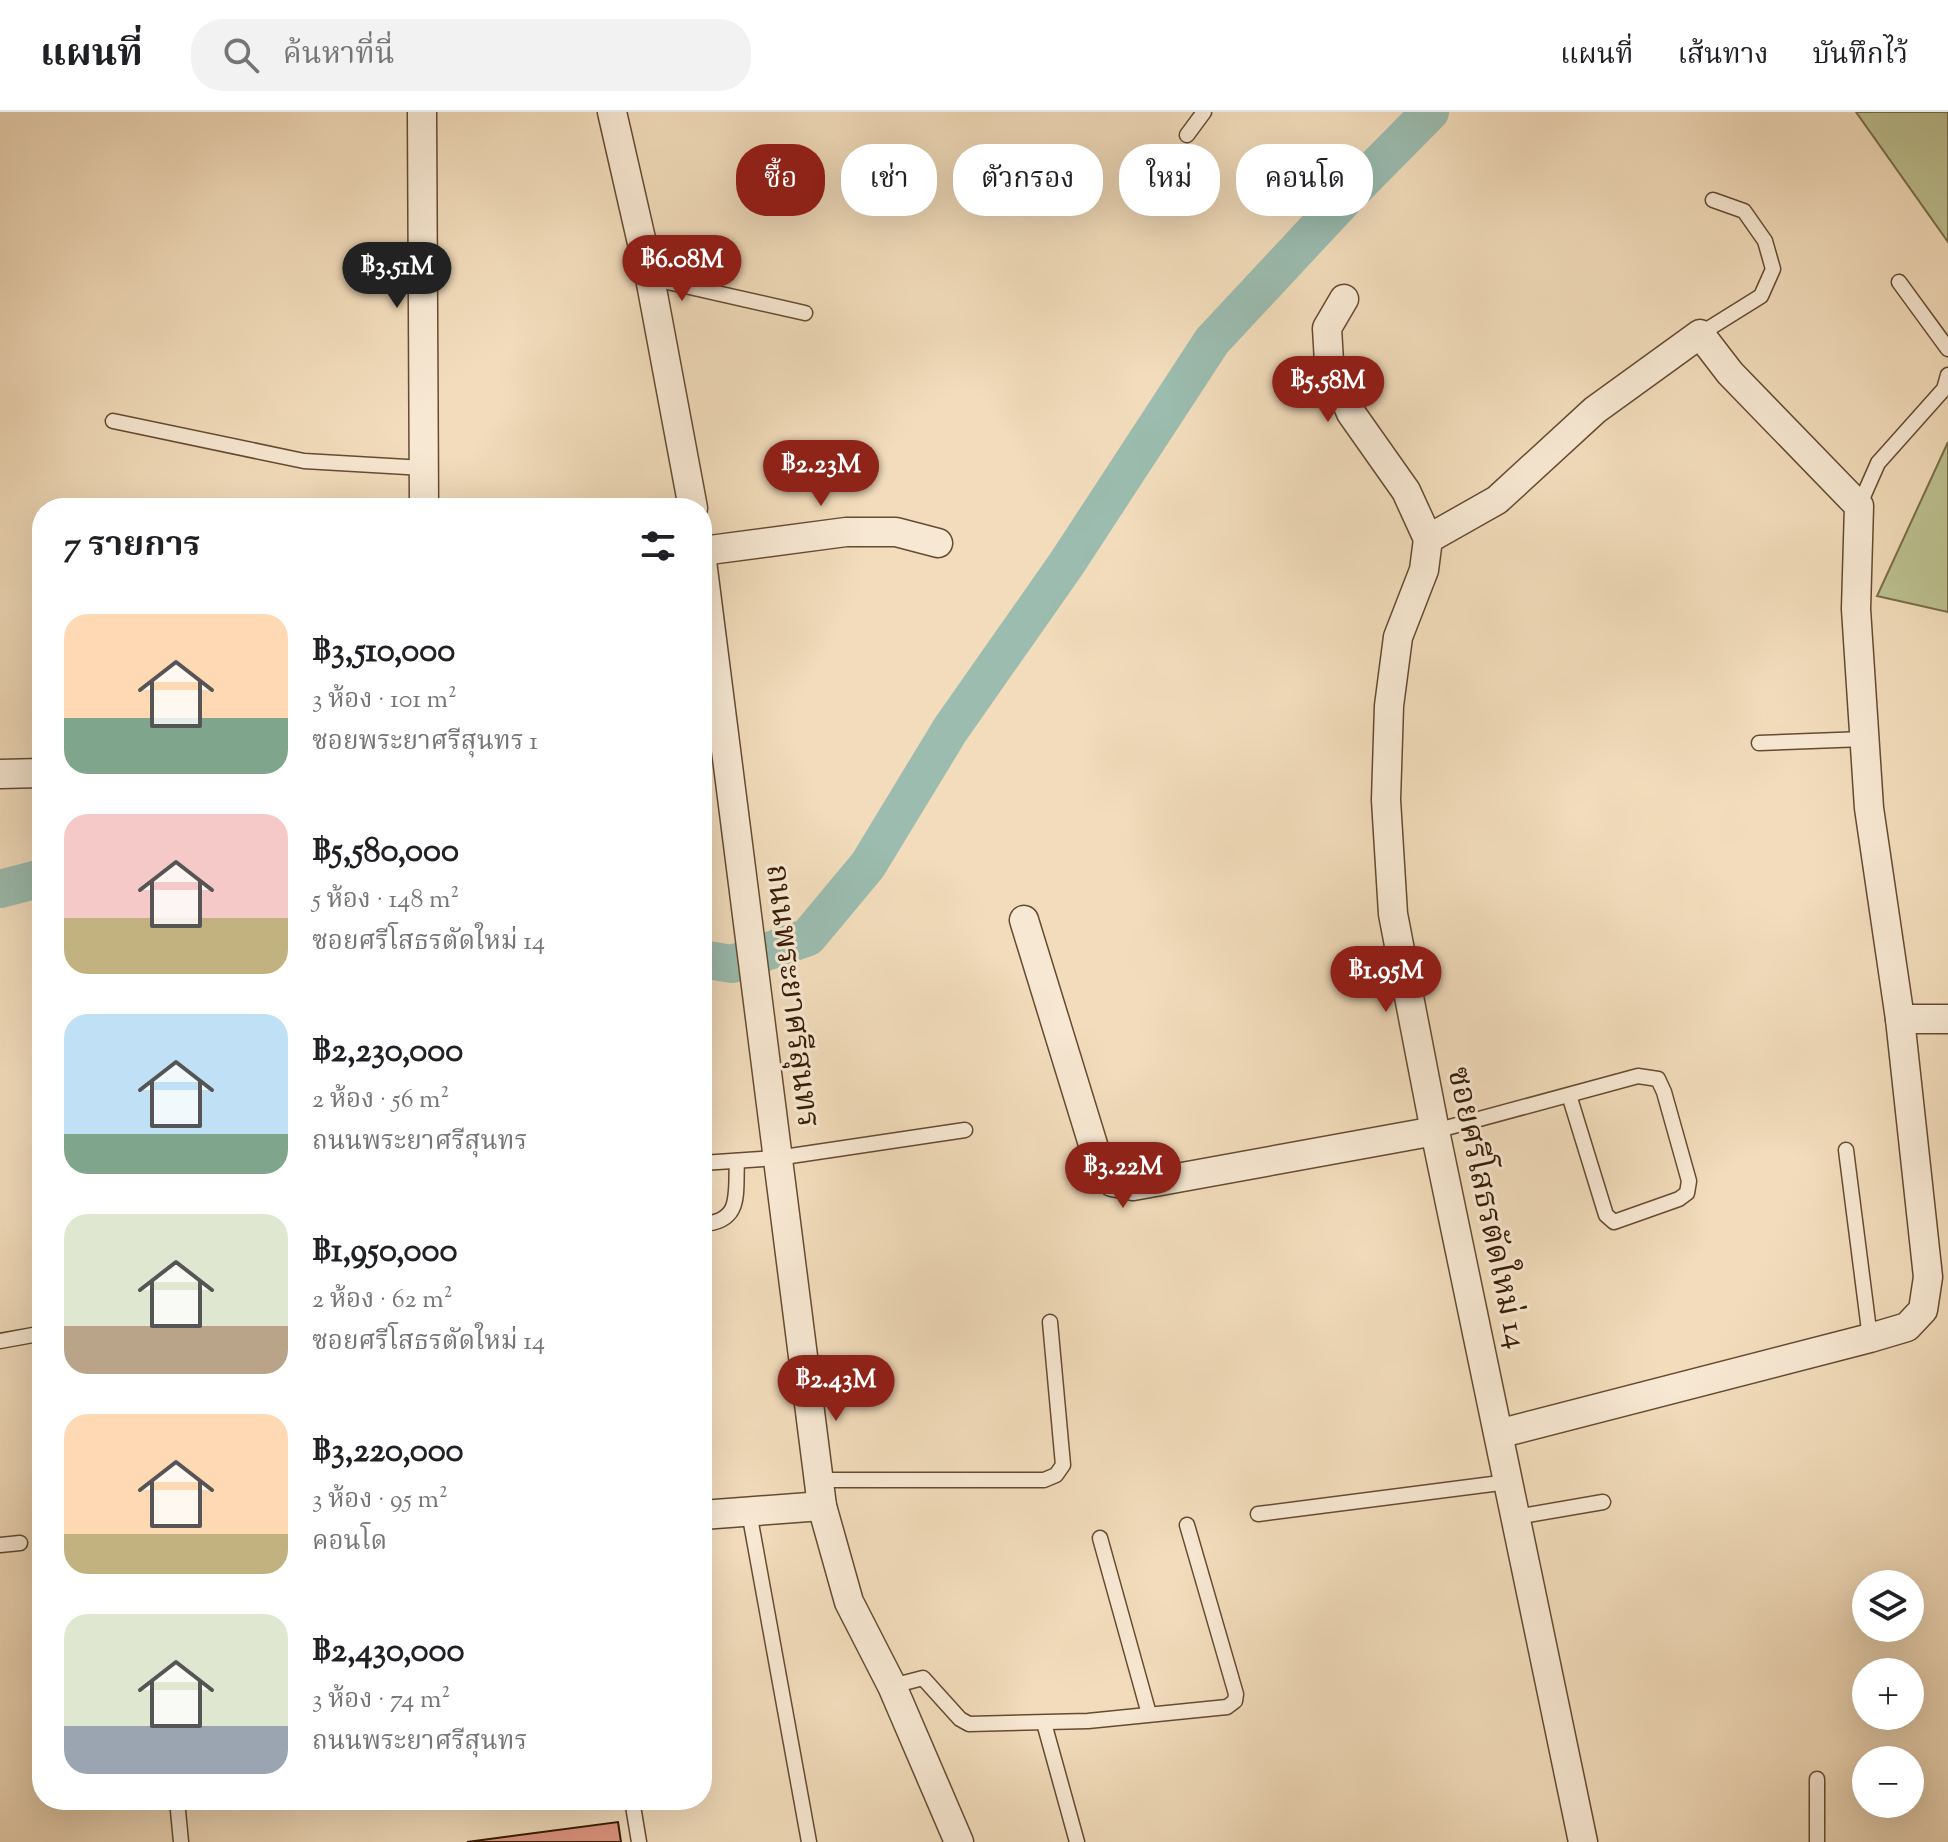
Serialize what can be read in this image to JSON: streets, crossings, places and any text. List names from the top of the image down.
{
  "streets": {
    "street": ["ถนนพระยาศรีสุนทร", "ซอยศรีโสธรตัดใหม่ 14"]
  },
  "page": {
    "header": "แผนที่",
    "search": "ค้นหาที่นี่",
    "nav": ["แผนที่", "เส้นทาง", "บันทึกไว้"],
    "chip": [
      "ซื้อ",
      "เช่า",
      "ตัวกรอง",
      "ใหม่",
      "คอนโด"
    ],
    "price": [
      "฿6.08M",
      "฿3.51M",
      "฿5.58M",
      "฿2.23M",
      "฿1.95M",
      "฿3.22M",
      "฿2.43M"
    ],
    "heading": "7 รายการ",
    "list": [
      {
        "name": "฿3,510,000",
        "note": "3 ห้อง · 101 m² · ซอยพระยาศรีสุนทร 1"
      },
      {
        "name": "฿5,580,000",
        "note": "5 ห้อง · 148 m² · ซอยศรีโสธรตัดใหม่ 14"
      },
      {
        "name": "฿2,230,000",
        "note": "2 ห้อง · 56 m² · ถนนพระยาศรีสุนทร"
      },
      {
        "name": "฿1,950,000",
        "note": "2 ห้อง · 62 m² · ซอยศรีโสธรตัดใหม่ 14"
      },
      {
        "name": "฿3,220,000",
        "note": "3 ห้อง · 95 m² · คอนโด"
      },
      {
        "name": "฿2,430,000",
        "note": "3 ห้อง · 74 m² · ถนนพระยาศรีสุนทร"
      }
    ],
    "map_buttons": ["+", "−"]
  }
}
